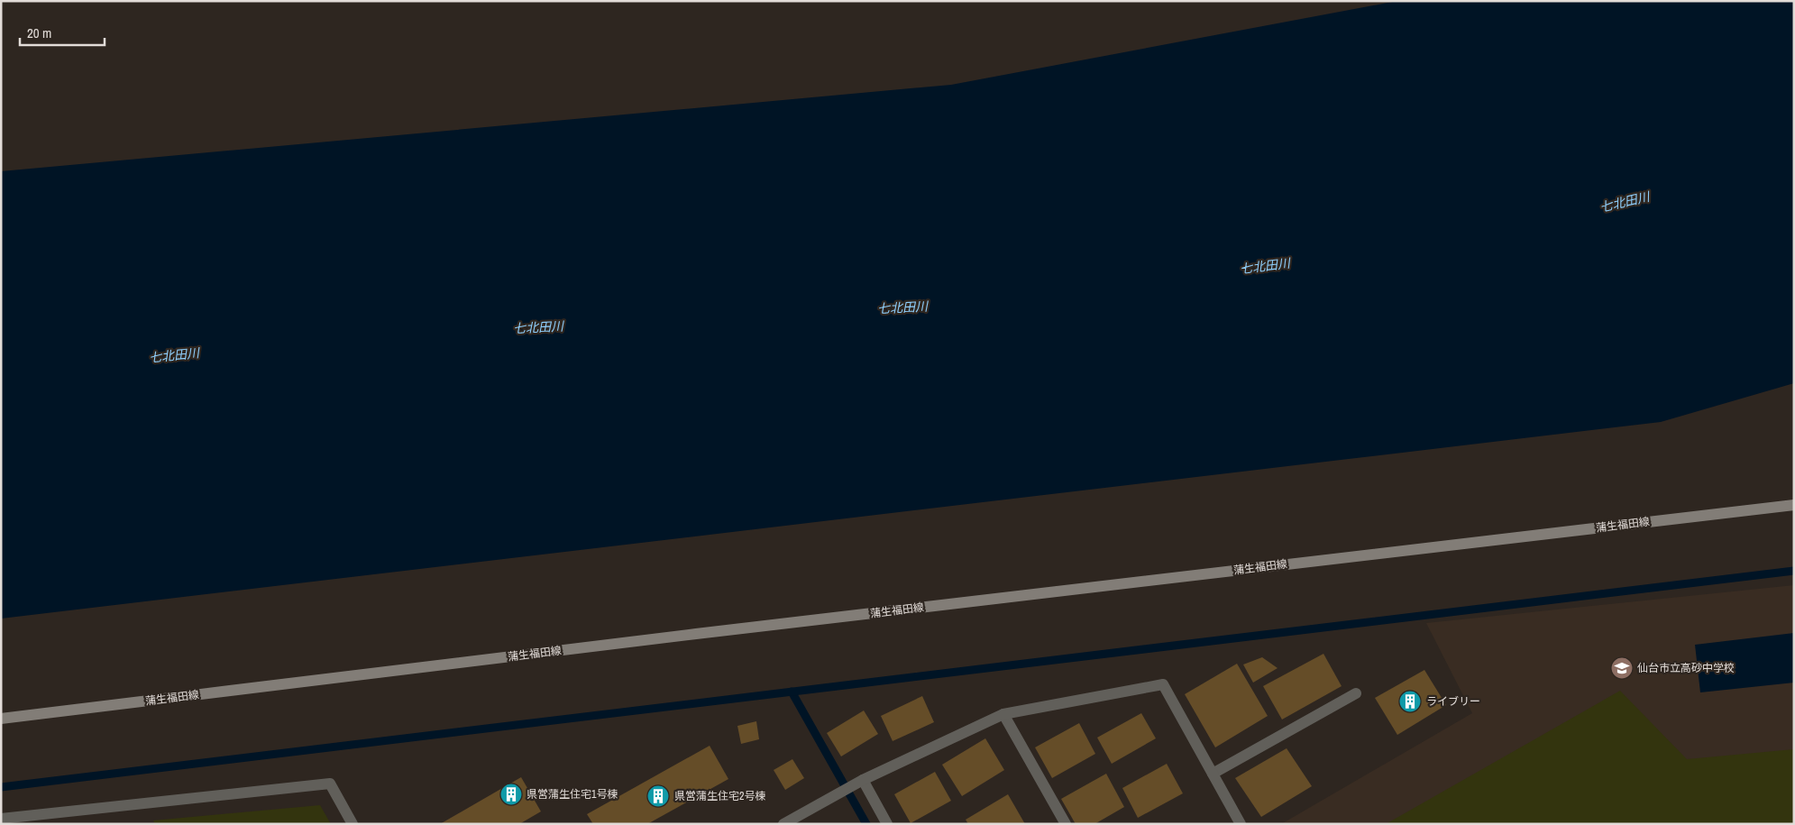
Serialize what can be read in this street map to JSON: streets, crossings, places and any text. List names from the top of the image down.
{
  "streets": {
    "main road": ["蒲生福田線"]
  },
  "water": ["七北田川"],
  "places": {
    "school or university": ["仙台市立高砂中学校"],
    "building": ["ライブリー", "県営蒲生住宅1号棟", "県営蒲生住宅2号棟"]
  },
  "scale_bar": "20 m"
}
